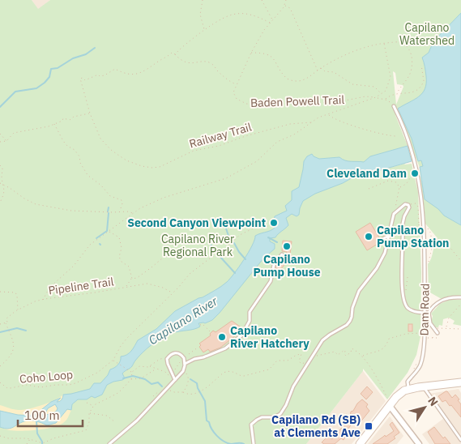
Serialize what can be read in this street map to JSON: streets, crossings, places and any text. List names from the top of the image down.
{
  "streets": {
    "lane": ["Dam Road"],
    "path": [
      "Baden Powell Trail",
      "Railway Trail",
      "Pipeline Trail",
      "Coho Loop"
    ]
  },
  "crossings": [
    ["Pipeline Trail", "Coho Loop"]
  ],
  "water": ["Capilano River"],
  "parks": ["Capilano Watershed", "Capilano River Regional Park"],
  "places": {
    "other": [
      "Cleveland Dam",
      "Second Canyon Viewpoint",
      "Capilano Pump Station",
      "Capilano Pump House",
      "Capilano River Hatchery"
    ],
    "transit": ["Capilano Rd (SB) at Clements Ave"]
  },
  "scale_bar": "100 m",
  "north": "top right"
}
